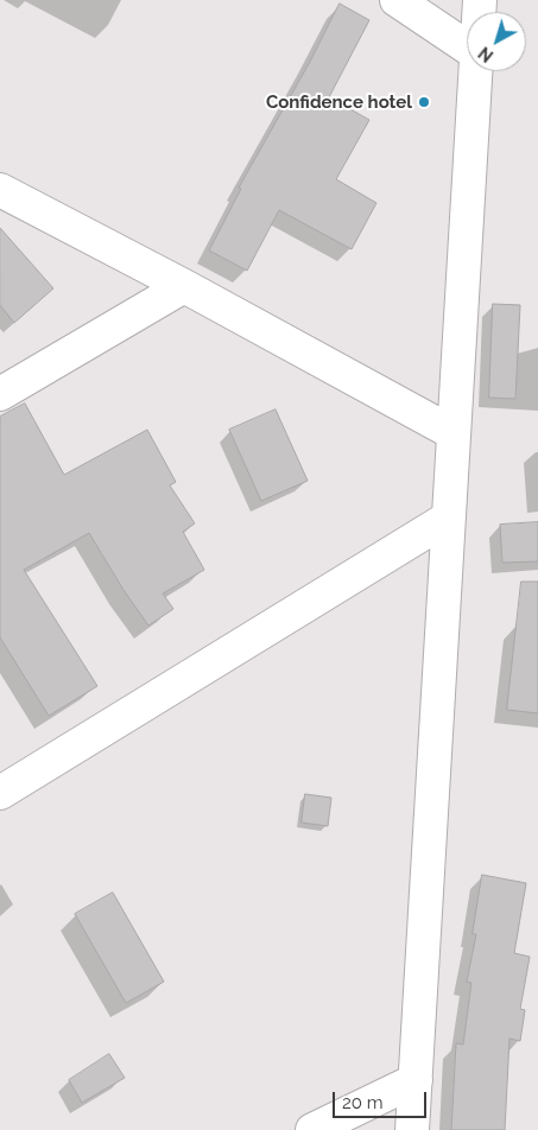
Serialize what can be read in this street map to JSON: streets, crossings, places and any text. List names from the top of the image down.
{
  "places": ["Confidence hotel"],
  "scale_bar": "20 m",
  "north": "bottom left"
}
